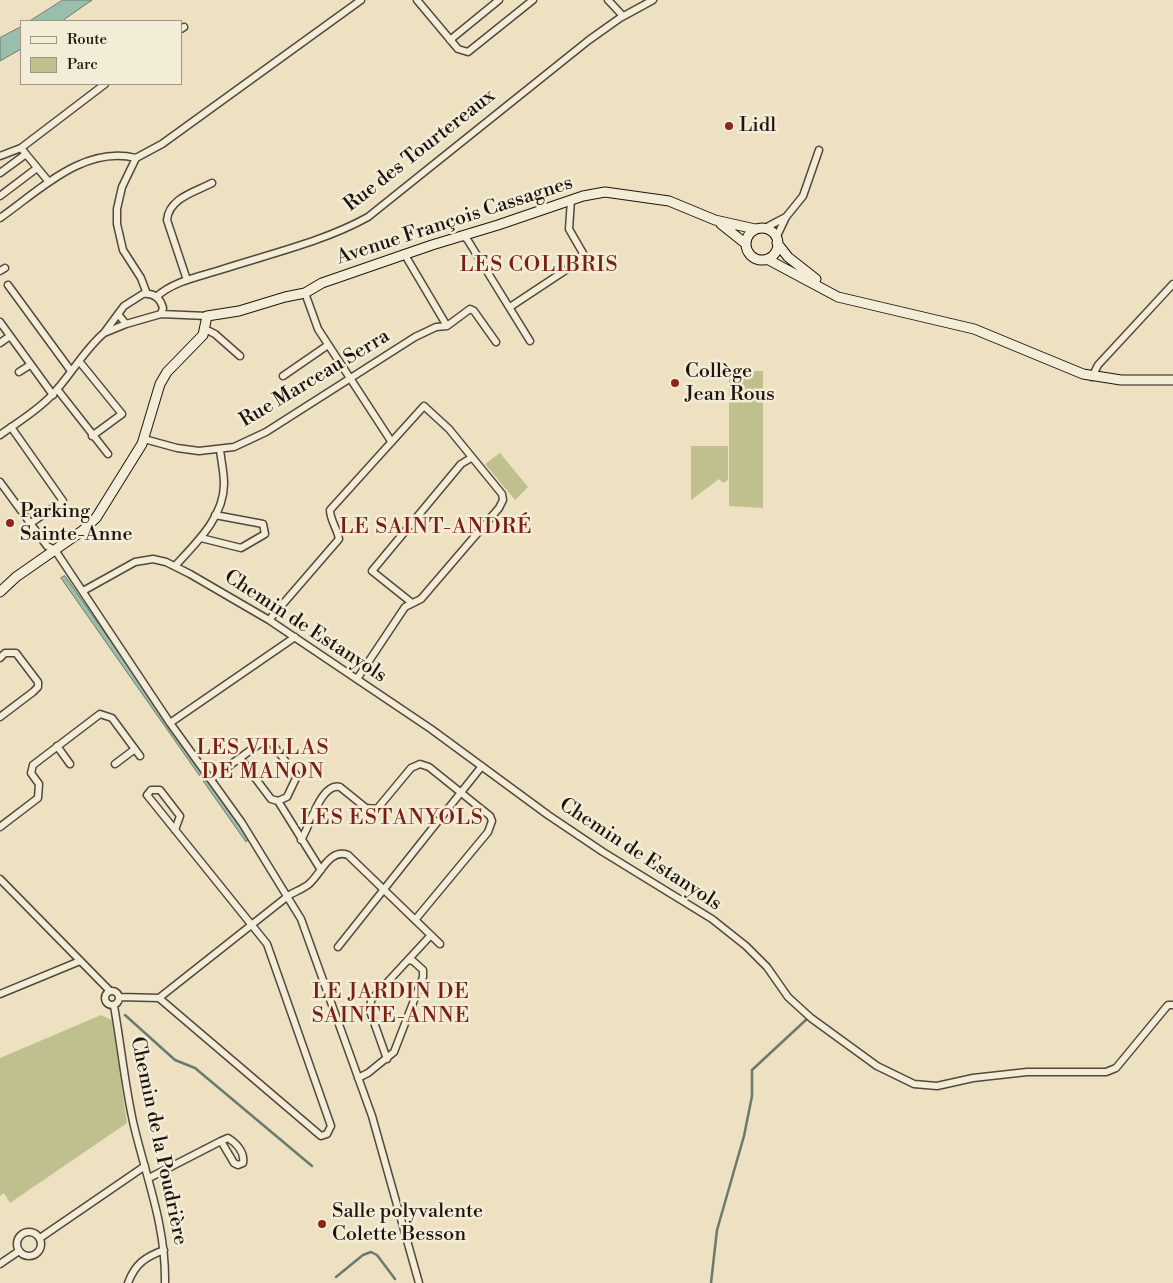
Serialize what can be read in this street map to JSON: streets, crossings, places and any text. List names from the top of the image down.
{
  "streets": {
    "main road": ["Avenue François Cassagnes"],
    "street": [
      "Rue des Tourtereaux",
      "Rue Marceau Serra",
      "Chemin de Estanyols",
      "Chemin de la Poudrière"
    ]
  },
  "districts": [
    "LES COLIBRIS",
    "LE SAINT-ANDRÉ",
    "LES VILLAS DE MANON",
    "LES ESTANYOLS",
    "LE JARDIN DE SAINTE-ANNE"
  ],
  "places": [
    "Lidl",
    "Collège Jean Rous",
    "Parking Sainte-Anne",
    "Salle polyvalente Colette Besson"
  ],
  "legend": ["Route", "Parc"]
}
